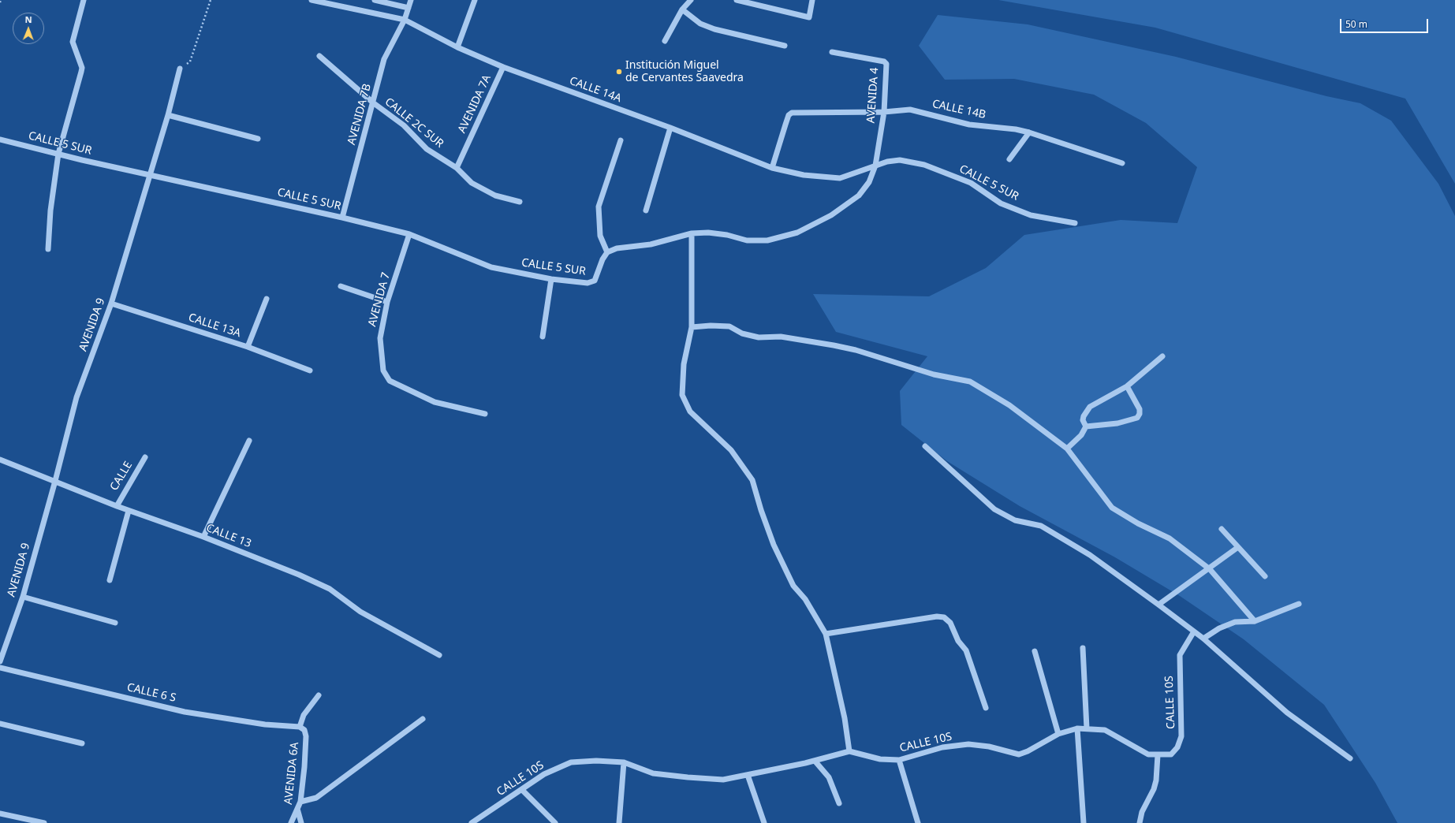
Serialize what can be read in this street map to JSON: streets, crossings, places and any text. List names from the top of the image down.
{
  "streets": {
    "street": [
      "CALLE 14A",
      "AVENIDA 4",
      "AVENIDA 7A",
      "CALLE 14B",
      "AVENIDA 7B",
      "CALLE 2C SUR",
      "CALLE 5 SUR",
      "AVENIDA 7",
      "AVENIDA 9",
      "CALLE 13A",
      "CALLE",
      "CALLE 13",
      "CALLE 6 S",
      "CALLE 10S",
      "AVENIDA 6A"
    ]
  },
  "crossings": [
    ["CALLE 14A", "AVENIDA 4"],
    ["CALLE 14A", "AVENIDA 7A"],
    ["CALLE 14A", "CALLE 14B"],
    ["CALLE 14A", "AVENIDA 7B"],
    ["CALLE 14A", "CALLE 5 SUR"],
    ["AVENIDA 4", "CALLE 14B"],
    ["AVENIDA 4", "CALLE 5 SUR"],
    ["AVENIDA 7A", "CALLE 2C SUR"],
    ["AVENIDA 7B", "CALLE 2C SUR"],
    ["AVENIDA 7B", "CALLE 5 SUR"],
    ["CALLE 5 SUR", "AVENIDA 7"],
    ["CALLE 5 SUR", "AVENIDA 9"],
    ["AVENIDA 9", "CALLE 13A"],
    ["AVENIDA 9", "CALLE 13"],
    ["CALLE", "CALLE 13"],
    ["CALLE 6 S", "AVENIDA 6A"]
  ],
  "places": ["Institución Miguel de Cervantes Saavedra"],
  "scale_bar": "50 m",
  "north": "top"
}
